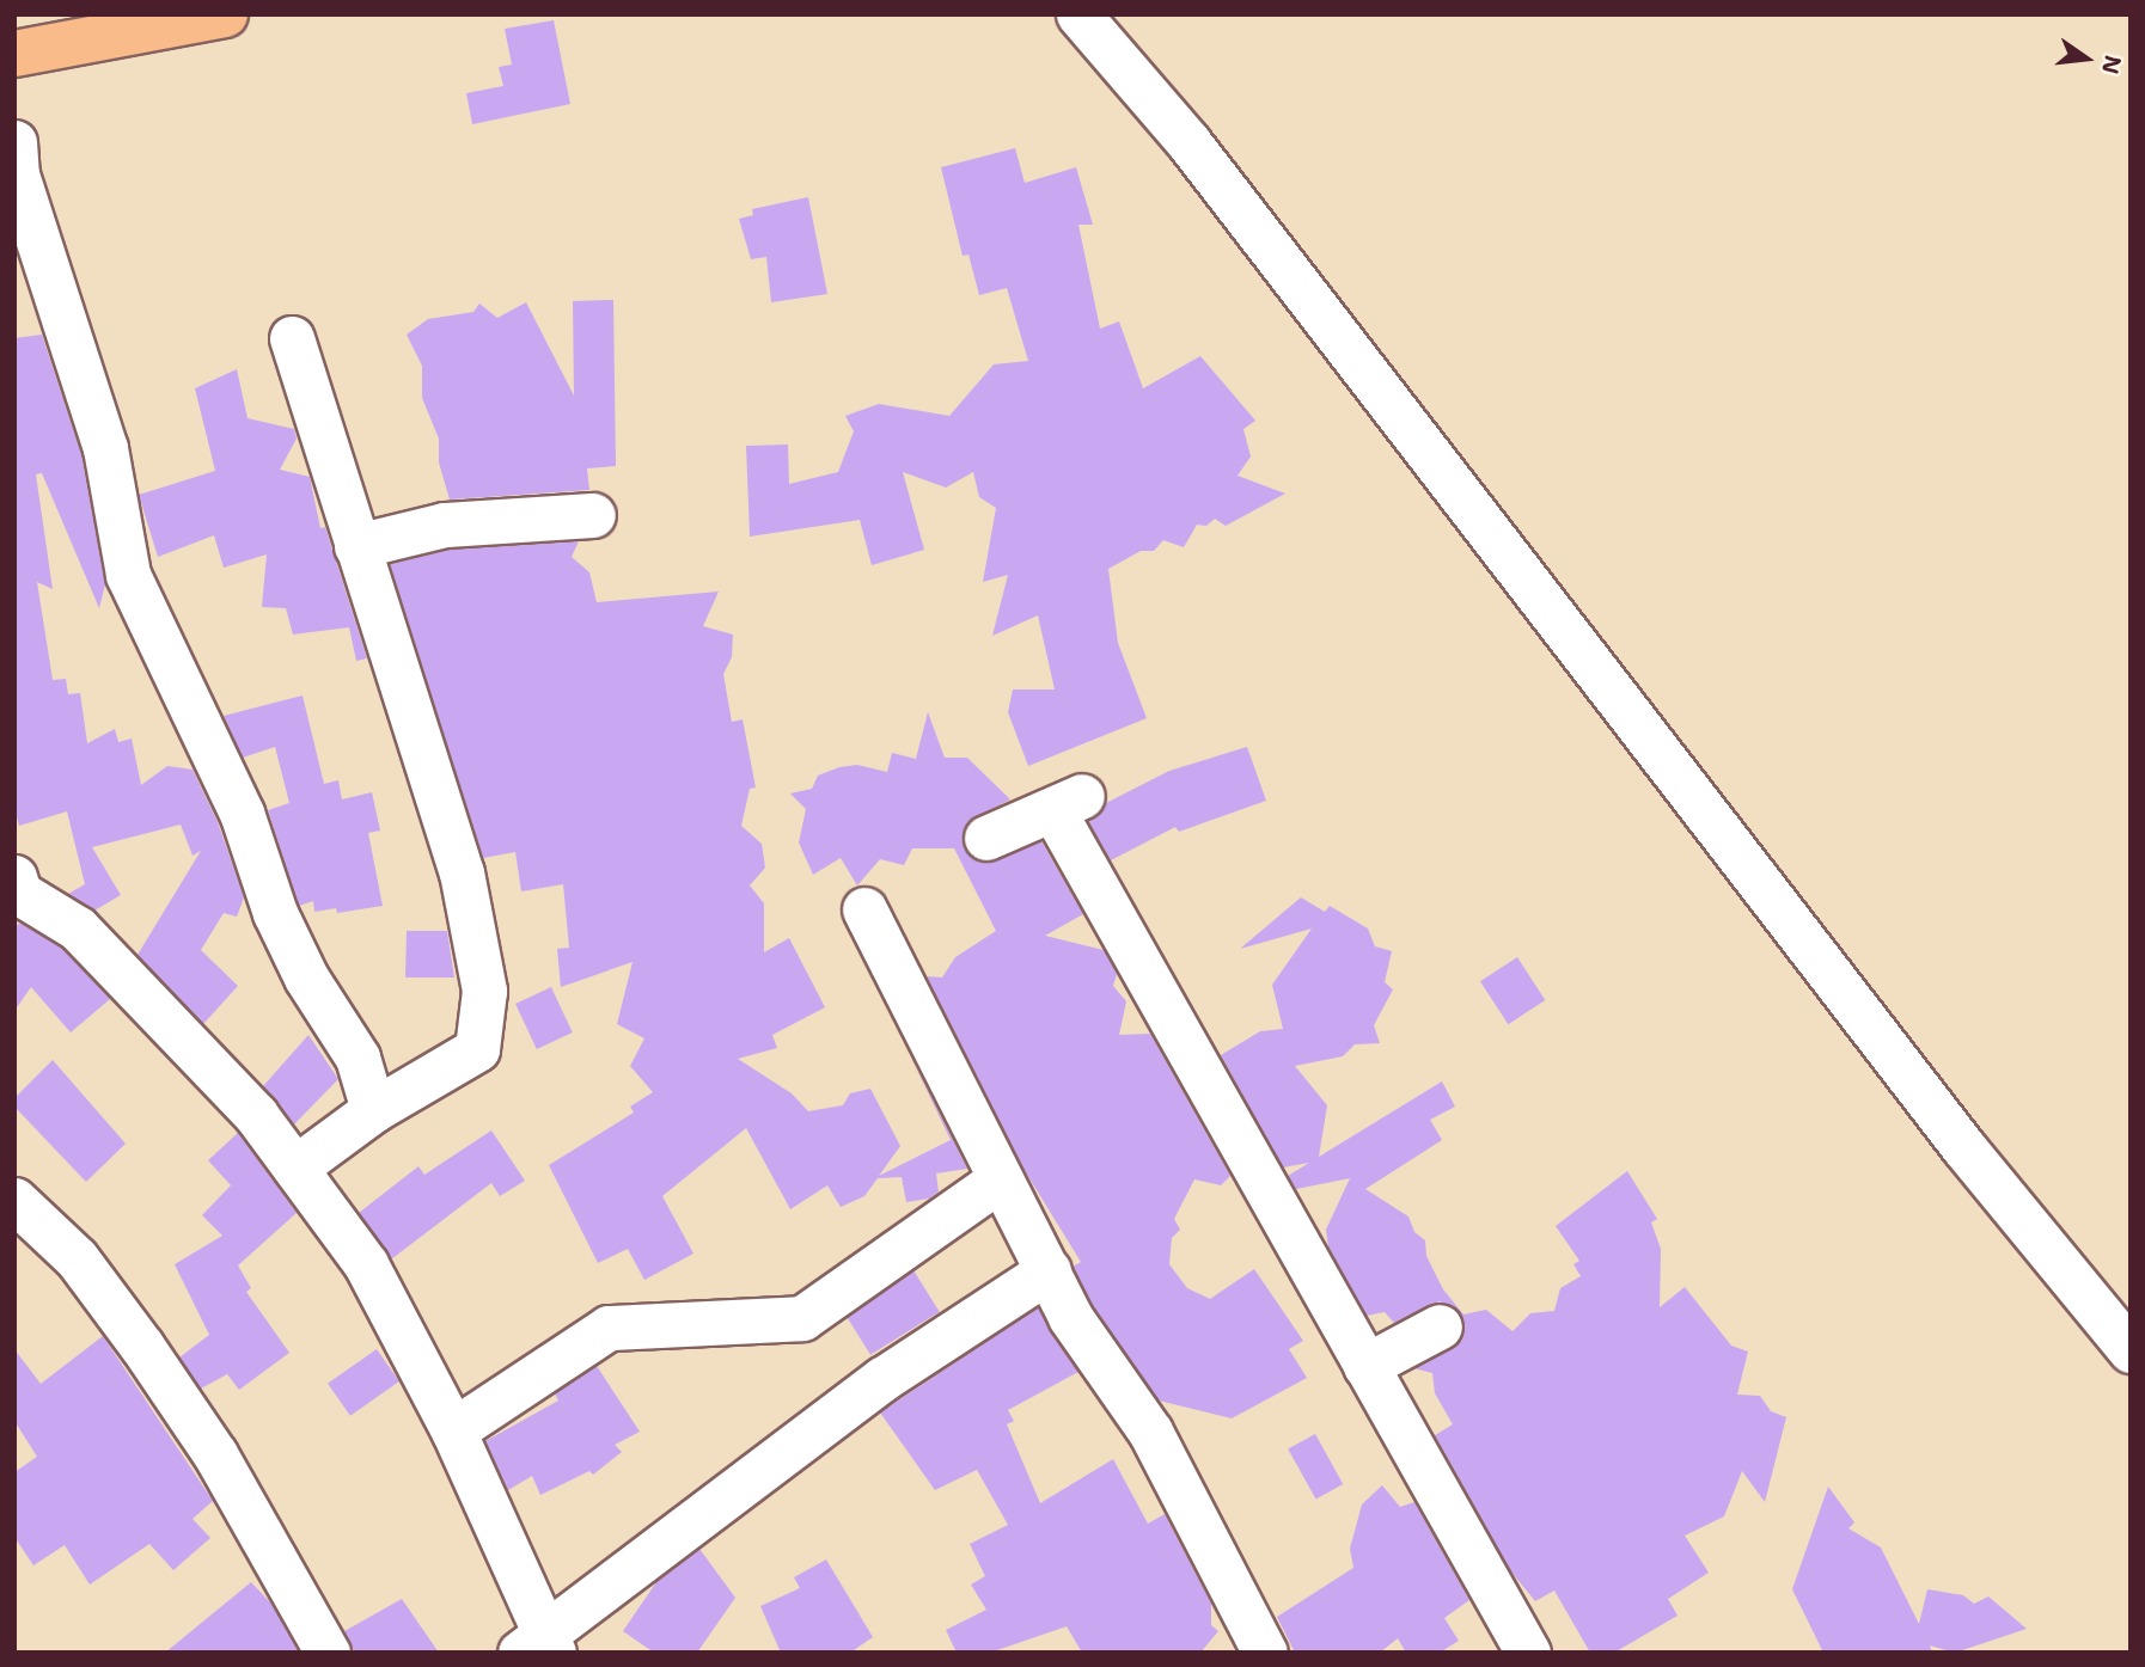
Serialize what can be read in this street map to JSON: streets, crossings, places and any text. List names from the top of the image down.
{
  "north": "right"
}
